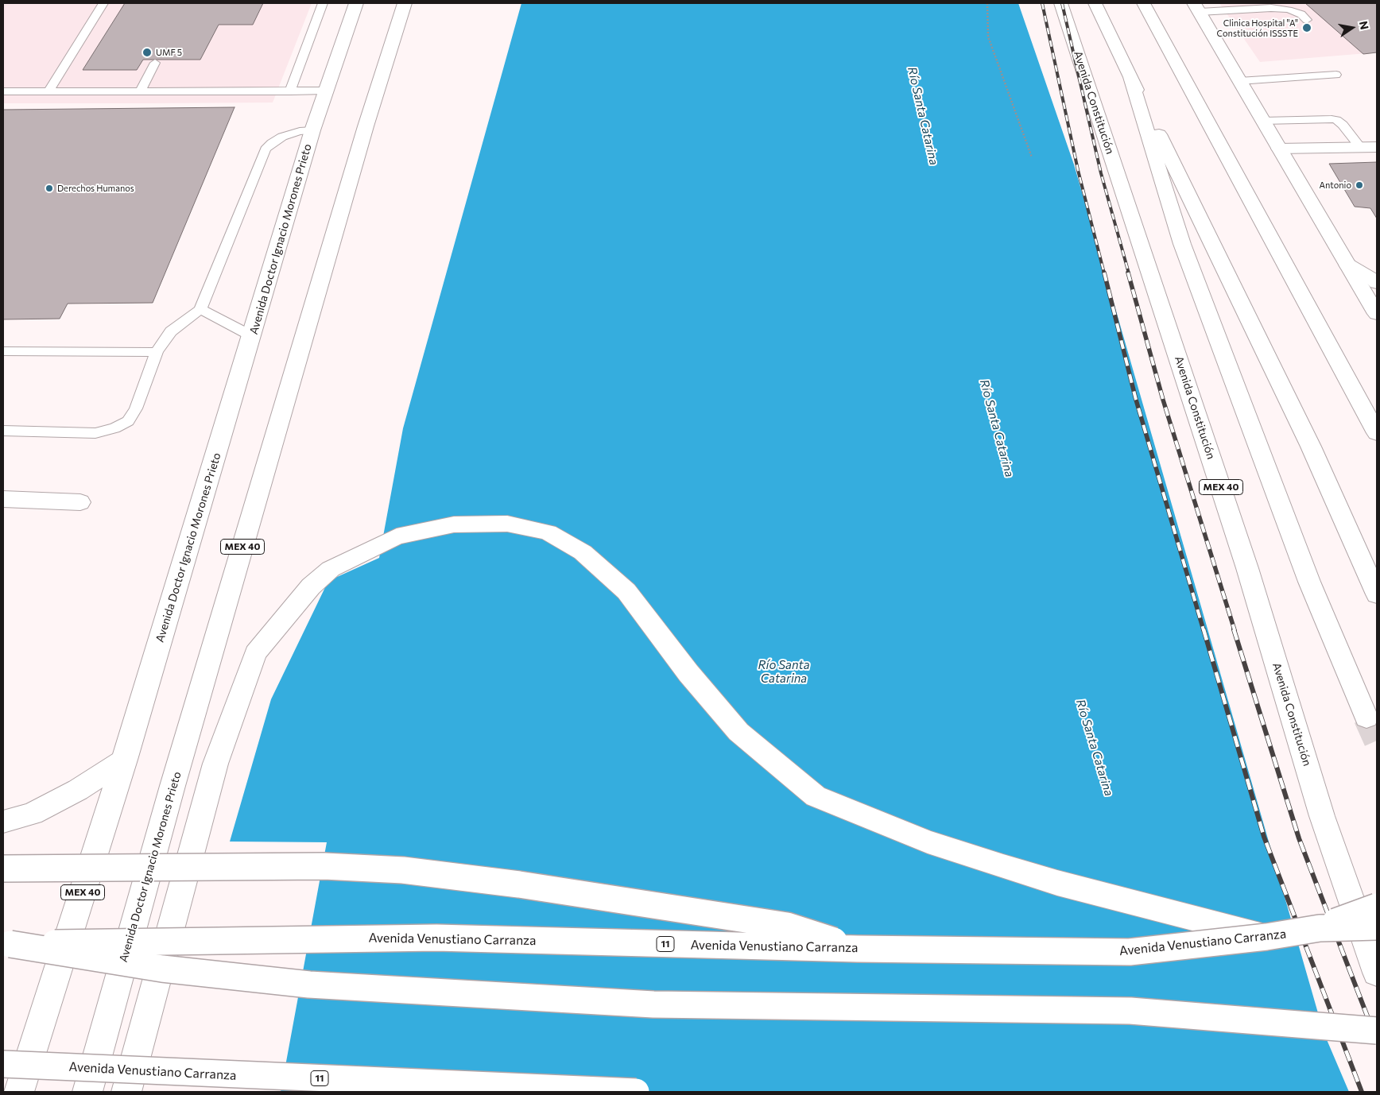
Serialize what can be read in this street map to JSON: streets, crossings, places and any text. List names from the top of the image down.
{
  "streets": {
    "main road": [
      "Avenida Constitución",
      "Avenida Doctor Ignacio Morones Prieto",
      "MEX 40",
      "Avenida Venustiano Carranza",
      "11"
    ]
  },
  "water": ["Río Santa Catarina"],
  "places": [
    "Clinica Hospital \"A\" Constitución ISSSTE",
    "UMF 5",
    "Antonio",
    "Derechos Humanos"
  ],
  "north": "right"
}
